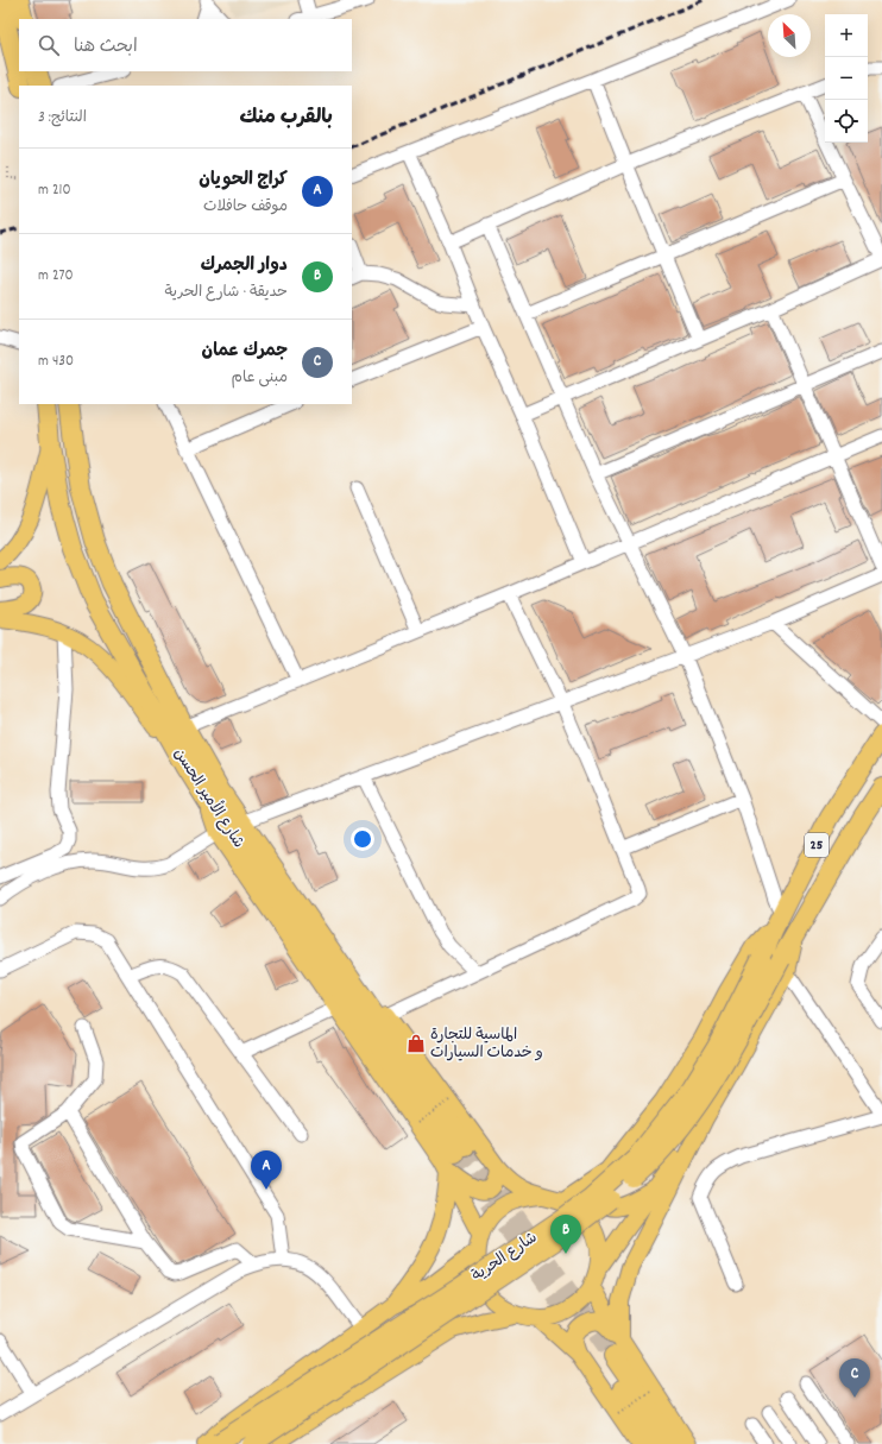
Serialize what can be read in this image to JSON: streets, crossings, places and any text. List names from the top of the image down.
{
  "streets": {
    "highway": ["شارع الأمير الحسن", "25", "شارع الحرية"]
  },
  "crossings": [
    ["25", "شارع الحرية"]
  ],
  "places": {
    "shop": ["الماسية للتجارة و خدمات السيارات"]
  },
  "north": "top left",
  "page": {
    "map_buttons": ["+", "−"],
    "search": "ابحث هنا",
    "heading": ["بالقرب منك", "النتائج: 3"],
    "list": [
      {
        "mark": "A",
        "name": "كراج الحويان",
        "note": "موقف حافلات",
        "value": "210 m"
      },
      {
        "mark": "B",
        "name": "دوار الجمرك",
        "note": "حديقة · شارع الحرية",
        "value": "270 m"
      },
      {
        "mark": "C",
        "name": "جمرك عمان",
        "note": "مبنى عام",
        "value": "430 m"
      }
    ],
    "pins": ["A", "B", "C"]
  }
}
